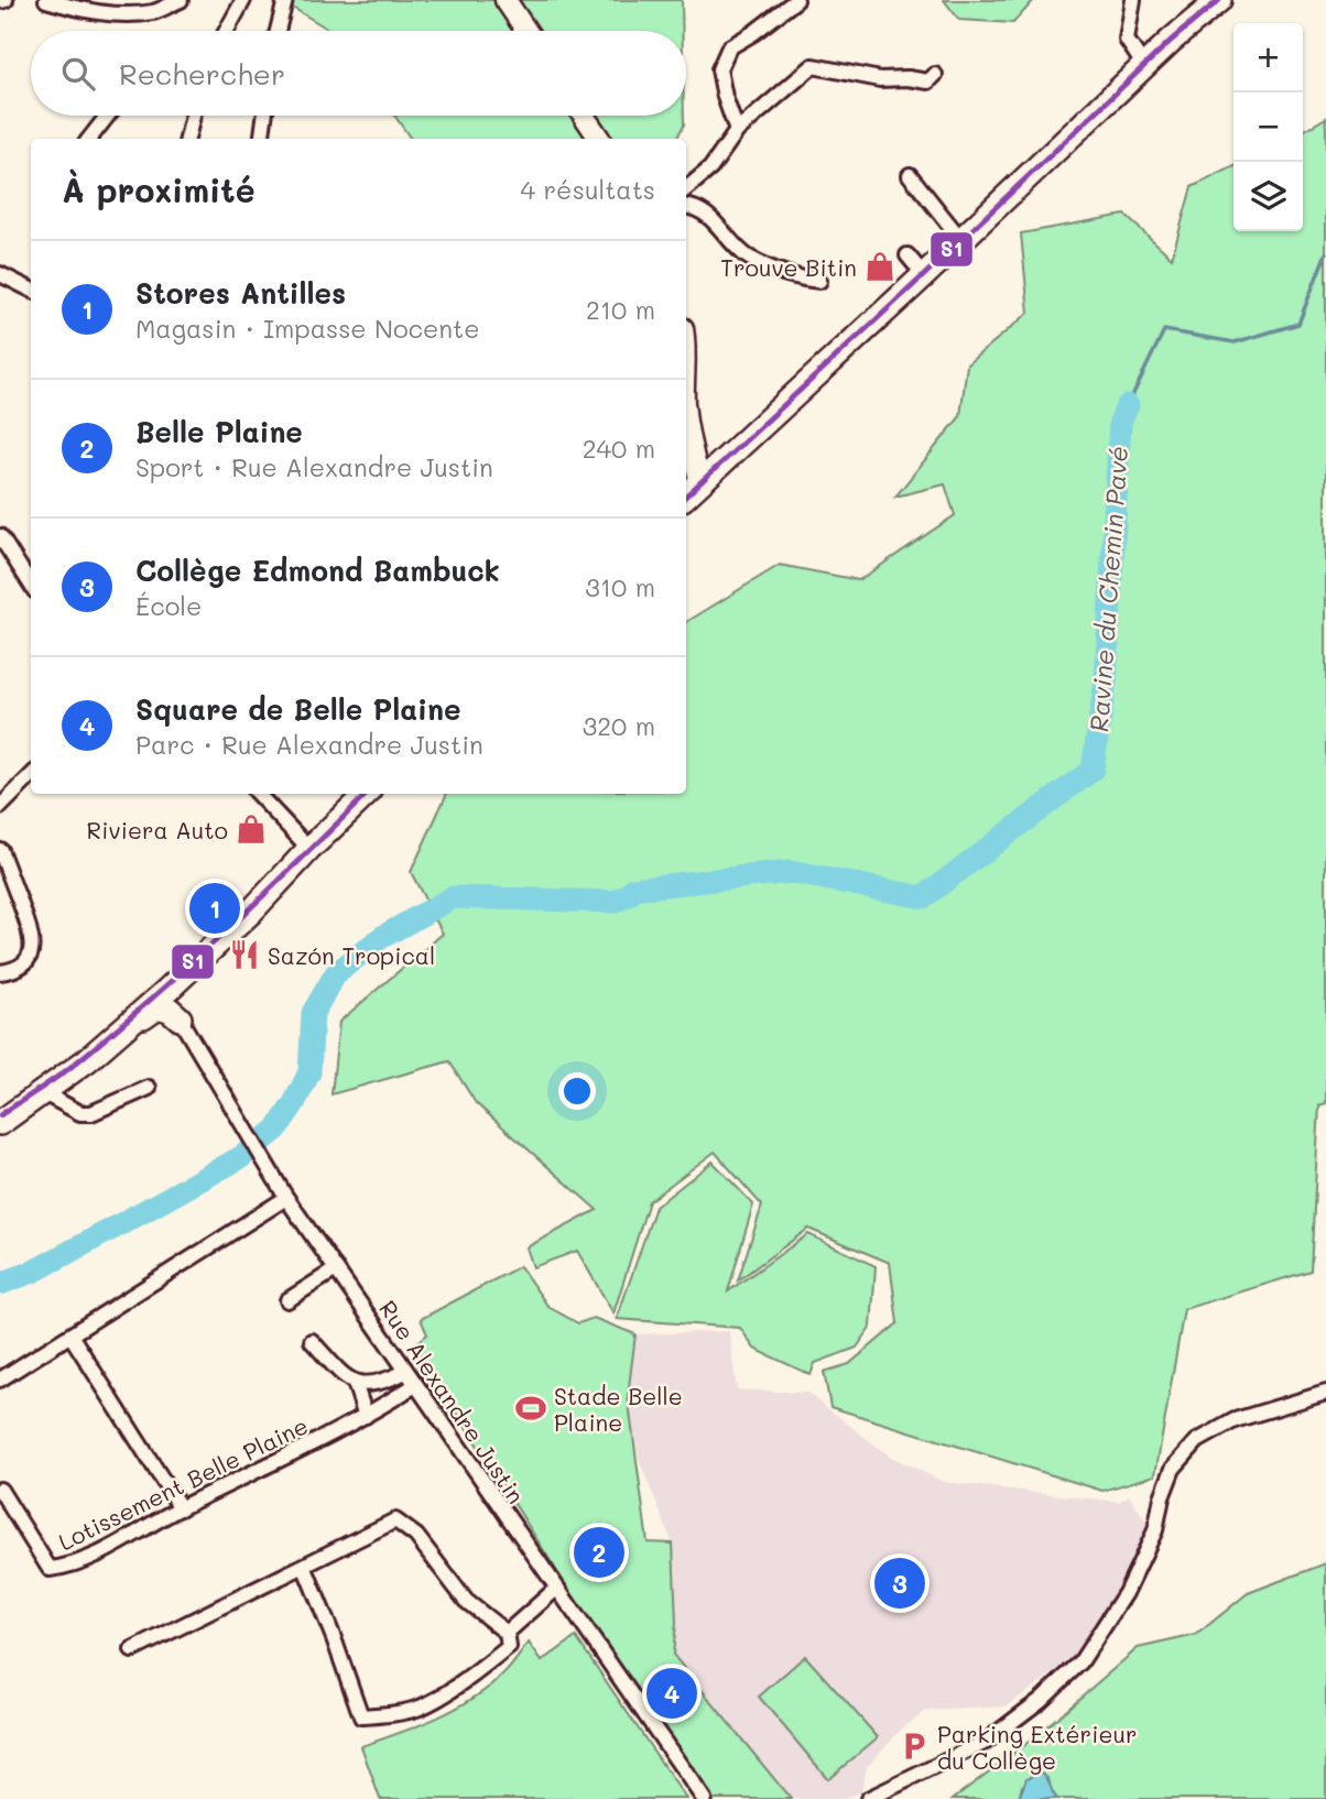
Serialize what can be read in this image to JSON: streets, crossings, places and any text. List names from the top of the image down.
{
  "streets": {
    "street": ["Rue Alexandre Justin", "Lotissement Belle Plaine"]
  },
  "crossings": [
    ["Rue Alexandre Justin", "Lotissement Belle Plaine"]
  ],
  "water": ["Ravine du Chemin Pavé"],
  "places": {
    "shop": ["Trouve Bitin", "Riviera Auto"],
    "restaurant": ["Sazón Tropical"],
    "sports": ["Stade Belle Plaine"],
    "parking": ["Parking Extérieur du Collège"]
  },
  "lines": ["transit line S1"],
  "page": {
    "map_buttons": ["+", "−"],
    "search": "Rechercher",
    "heading": ["À proximité", "4 résultats"],
    "list": [
      {
        "mark": "1",
        "name": "Stores Antilles",
        "note": "Magasin · Impasse Nocente",
        "value": "210 m"
      },
      {
        "mark": "2",
        "name": "Belle Plaine",
        "note": "Sport · Rue Alexandre Justin",
        "value": "240 m"
      },
      {
        "mark": "3",
        "name": "Collège Edmond Bambuck",
        "note": "École",
        "value": "310 m"
      },
      {
        "mark": "4",
        "name": "Square de Belle Plaine",
        "note": "Parc · Rue Alexandre Justin",
        "value": "320 m"
      }
    ],
    "pins": [
      "1",
      "2",
      "3",
      "4"
    ]
  }
}
